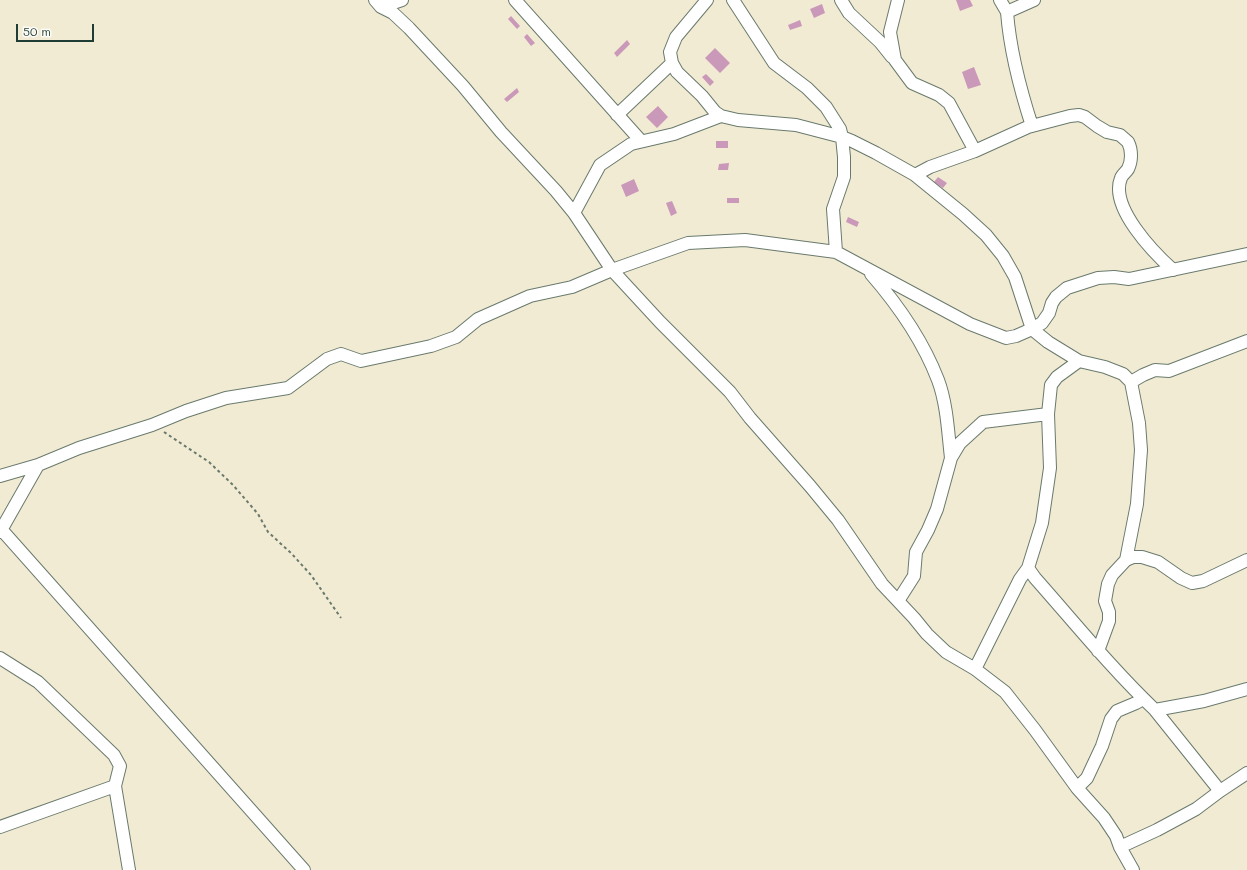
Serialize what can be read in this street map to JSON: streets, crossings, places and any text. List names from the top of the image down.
{
  "scale_bar": "50 m"
}
